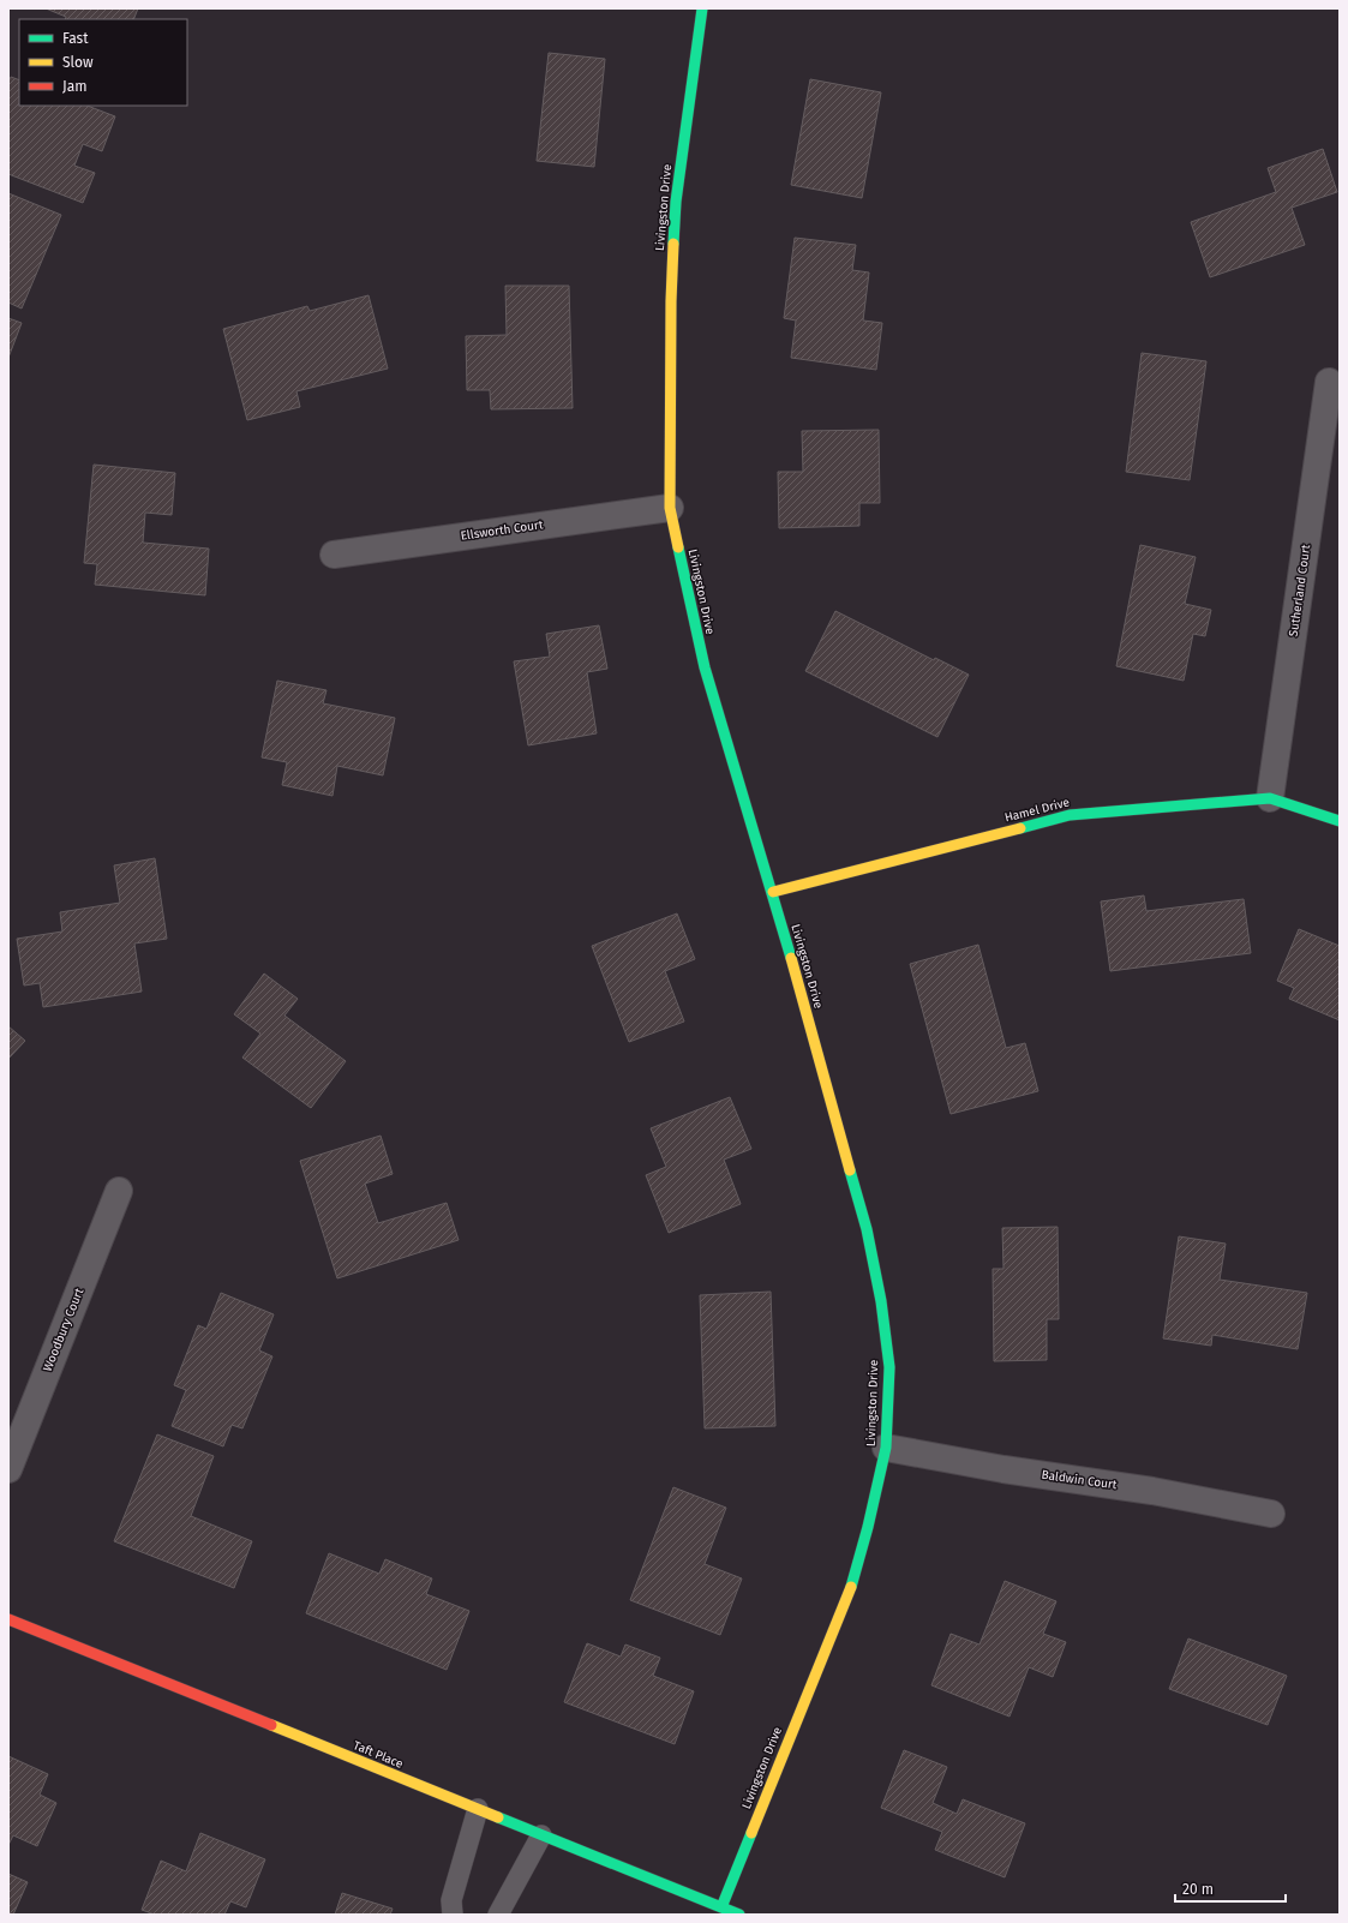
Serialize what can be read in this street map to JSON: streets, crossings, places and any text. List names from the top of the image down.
{
  "streets": {
    "street": [
      "Livingston Drive",
      "Ellsworth Court",
      "Sutherland Court",
      "Hamel Drive",
      "Woodbury Court",
      "Baldwin Court",
      "Taft Place"
    ]
  },
  "crossings": [
    ["Livingston Drive", "Ellsworth Court"],
    ["Livingston Drive", "Hamel Drive"],
    ["Livingston Drive", "Baldwin Court"],
    ["Livingston Drive", "Taft Place"],
    ["Sutherland Court", "Hamel Drive"]
  ],
  "legend": ["Fast", "Slow", "Jam"],
  "scale_bar": "20 m"
}
